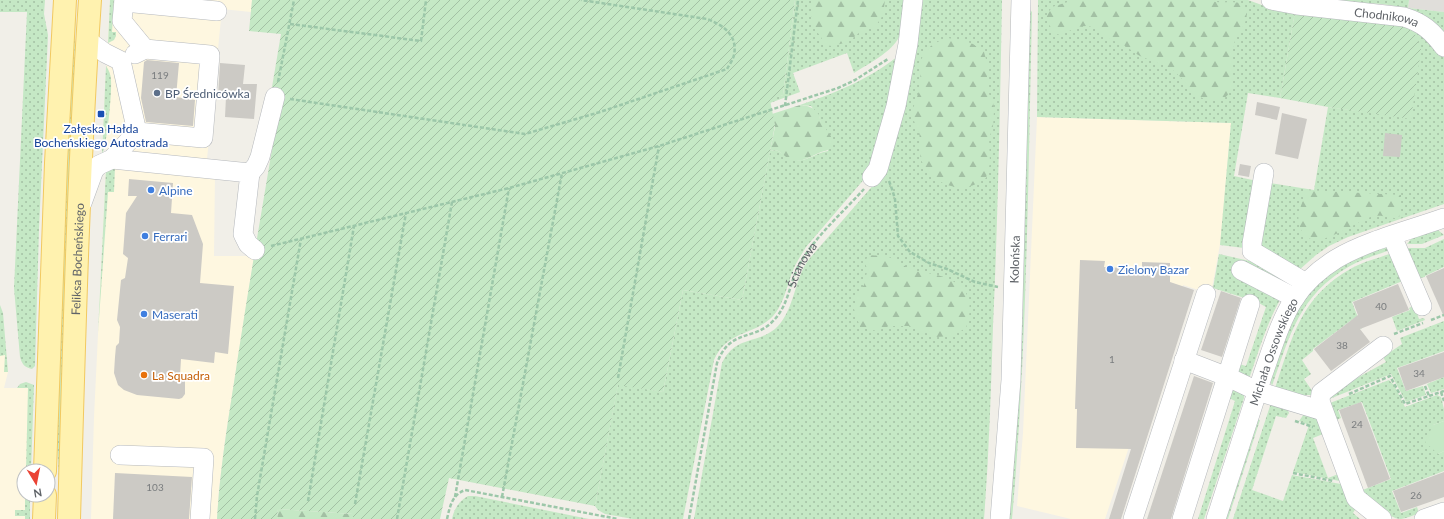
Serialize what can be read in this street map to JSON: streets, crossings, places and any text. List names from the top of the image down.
{
  "streets": {
    "main road": ["Feliksa Bocheńskiego"],
    "street": ["Chodnikowa", "Kolońska", "Michała Ossowskiego"],
    "path": ["Ścianowa"]
  },
  "places": {
    "other": [
      "BP Średnicówka",
      "Alpine",
      "Ferrari",
      "Zielony Bazar",
      "Maserati",
      "La Squadra"
    ],
    "transit": ["Załęska Hałda Bocheńskiego Autostrada"]
  },
  "house_numbers": [
    "119",
    "40",
    "38",
    "1",
    "34",
    "24",
    "103",
    "26"
  ],
  "north": "bottom"
}
